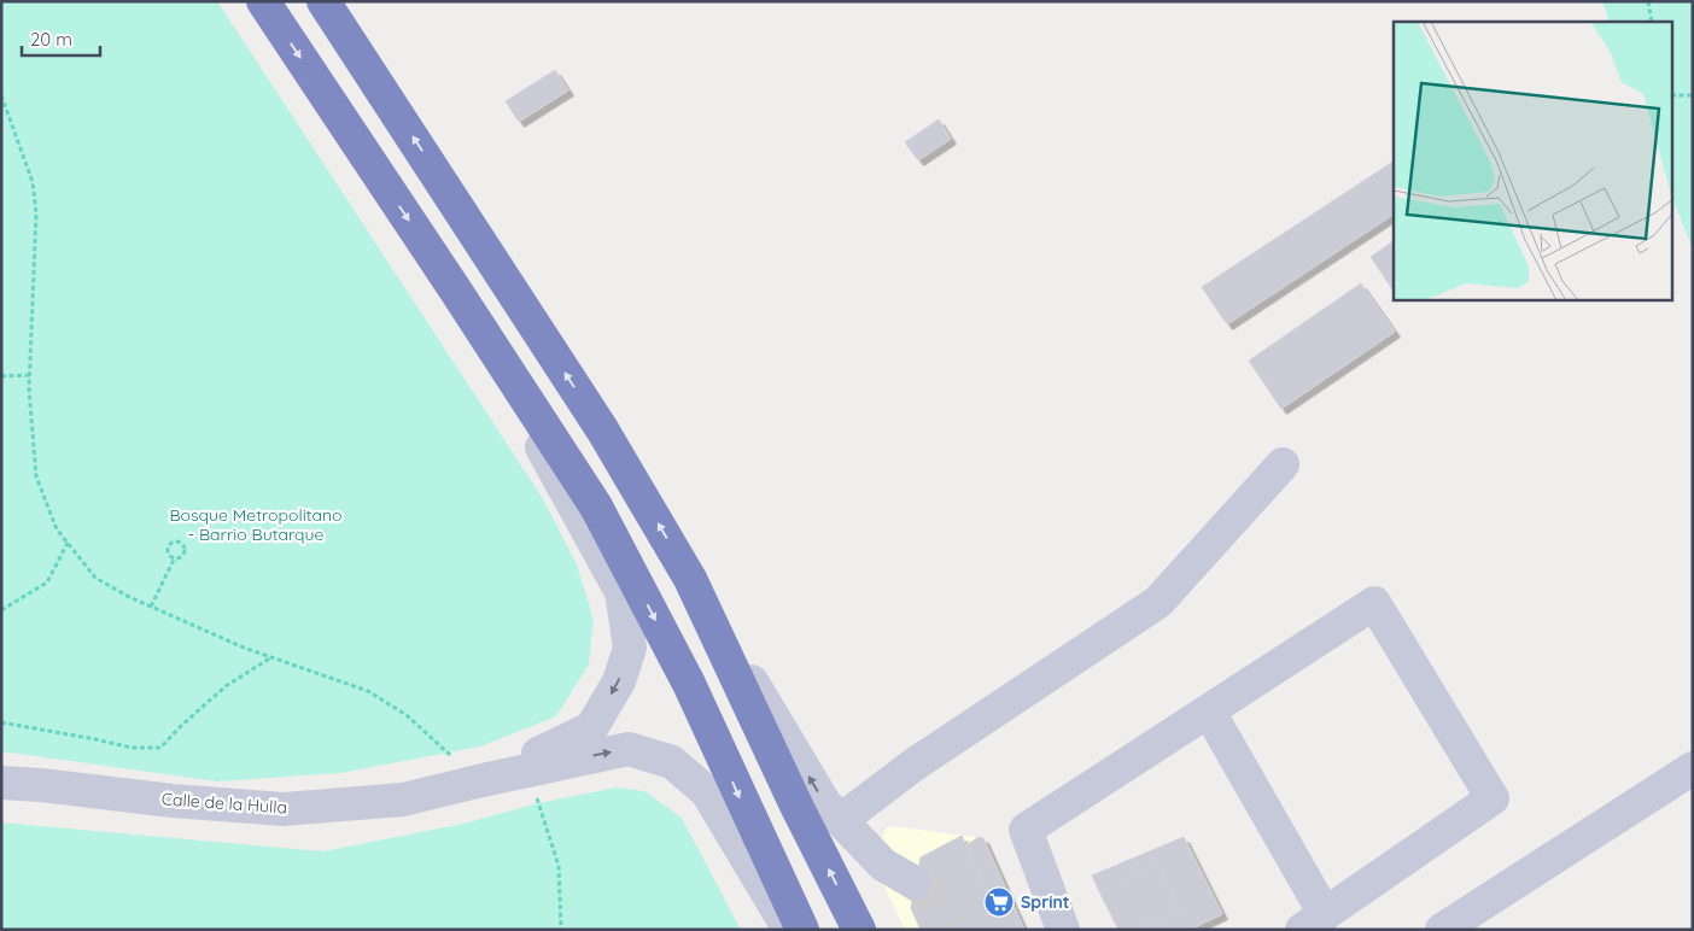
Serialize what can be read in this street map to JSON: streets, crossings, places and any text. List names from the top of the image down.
{
  "streets": {
    "street": ["Calle de la Hulla"]
  },
  "parks": ["Bosque Metropolitano - Barrio Butarque"],
  "places": {
    "supermarket": ["Sprint"]
  },
  "scale_bar": "20 m"
}
